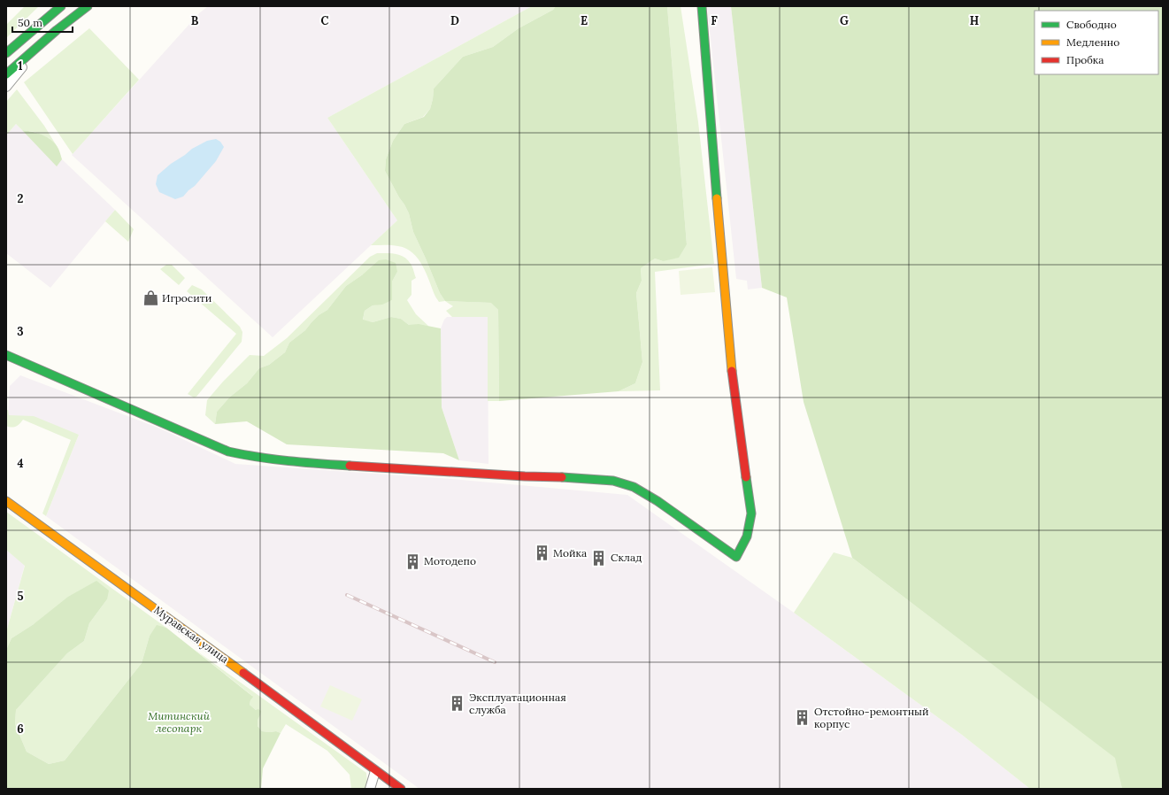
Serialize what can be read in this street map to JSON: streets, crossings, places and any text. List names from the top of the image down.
{
  "streets": {
    "street": ["Муравская улица"]
  },
  "parks": ["Митинский лесопарк"],
  "places": {
    "shop": ["Игросити"],
    "building": [
      "Мойка",
      "Склад",
      "Мотодепо",
      "Эксплуатационная служба",
      "Отстойно-ремонтный корпус"
    ]
  },
  "legend": ["Свободно", "Медленно", "Пробка"],
  "scale_bar": "50 m",
  "grid": {
    "columns": [
      "B",
      "C",
      "D",
      "E",
      "F",
      "G",
      "H"
    ],
    "rows": [
      "1",
      "2",
      "3",
      "4",
      "5",
      "6"
    ]
  }
}
